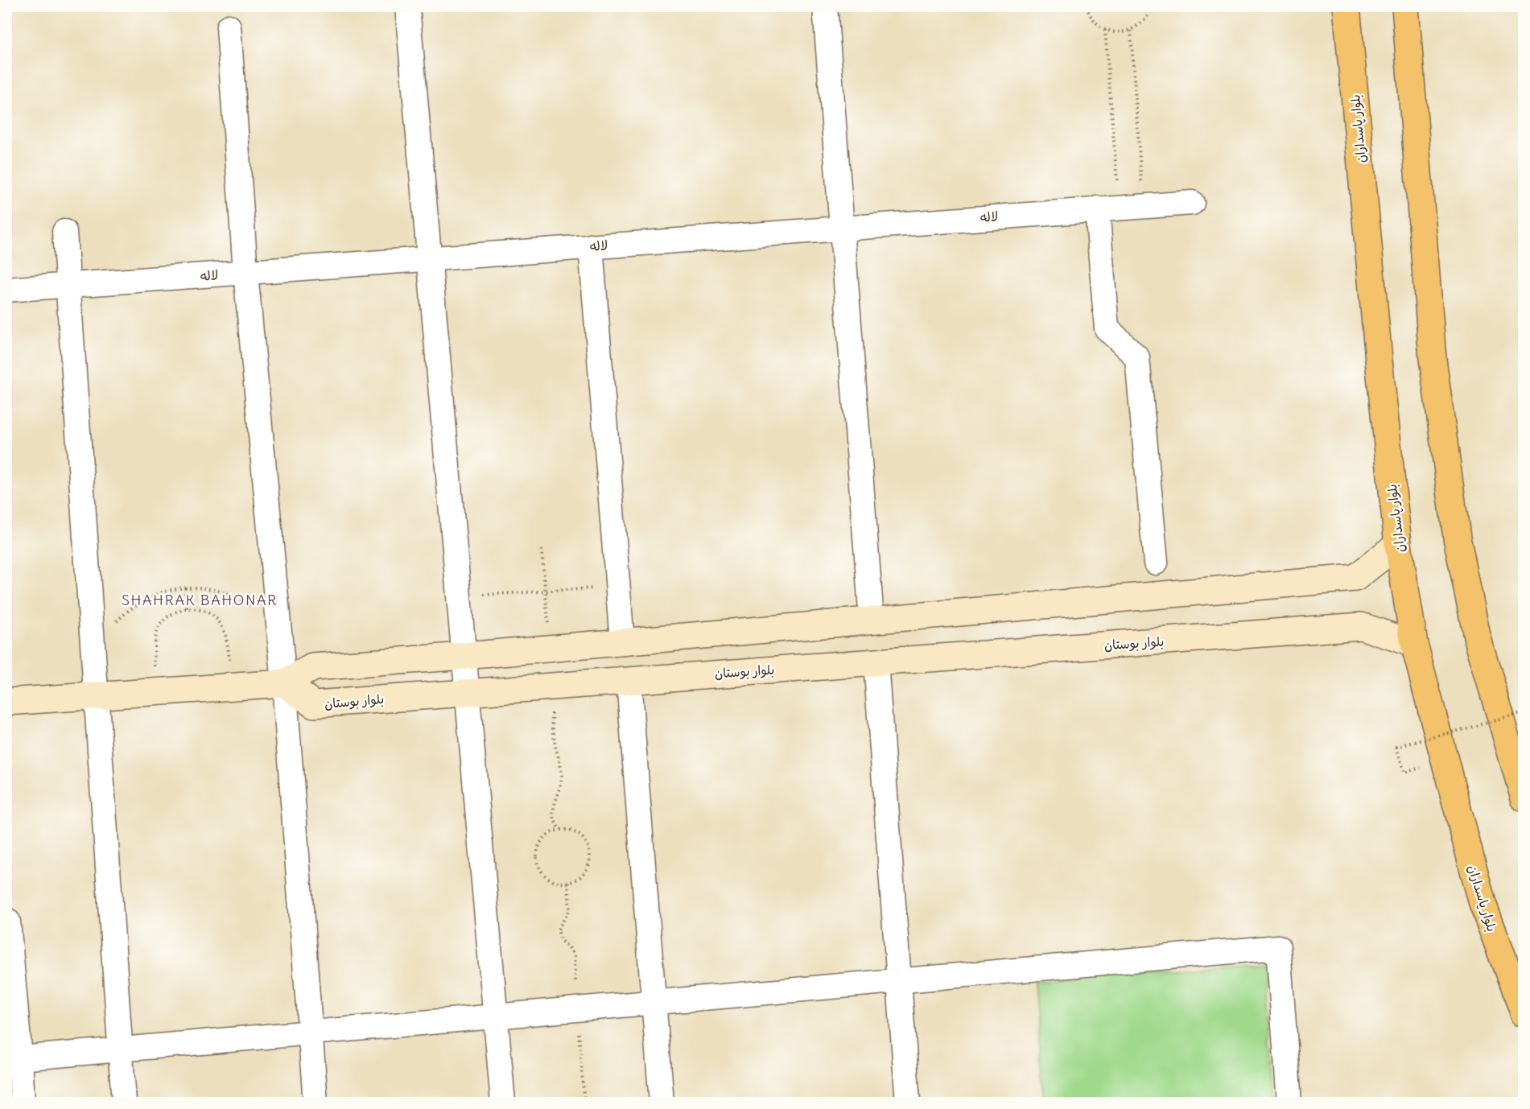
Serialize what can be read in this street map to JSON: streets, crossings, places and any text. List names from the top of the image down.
{
  "streets": {
    "highway": ["بلوار پاسداران"],
    "street": ["لاله", "بلوار بوستان"]
  },
  "crossings": [
    ["بلوار پاسداران", "بلوار بوستان"]
  ],
  "districts": ["SHAHRAK BAHONAR"]
}
